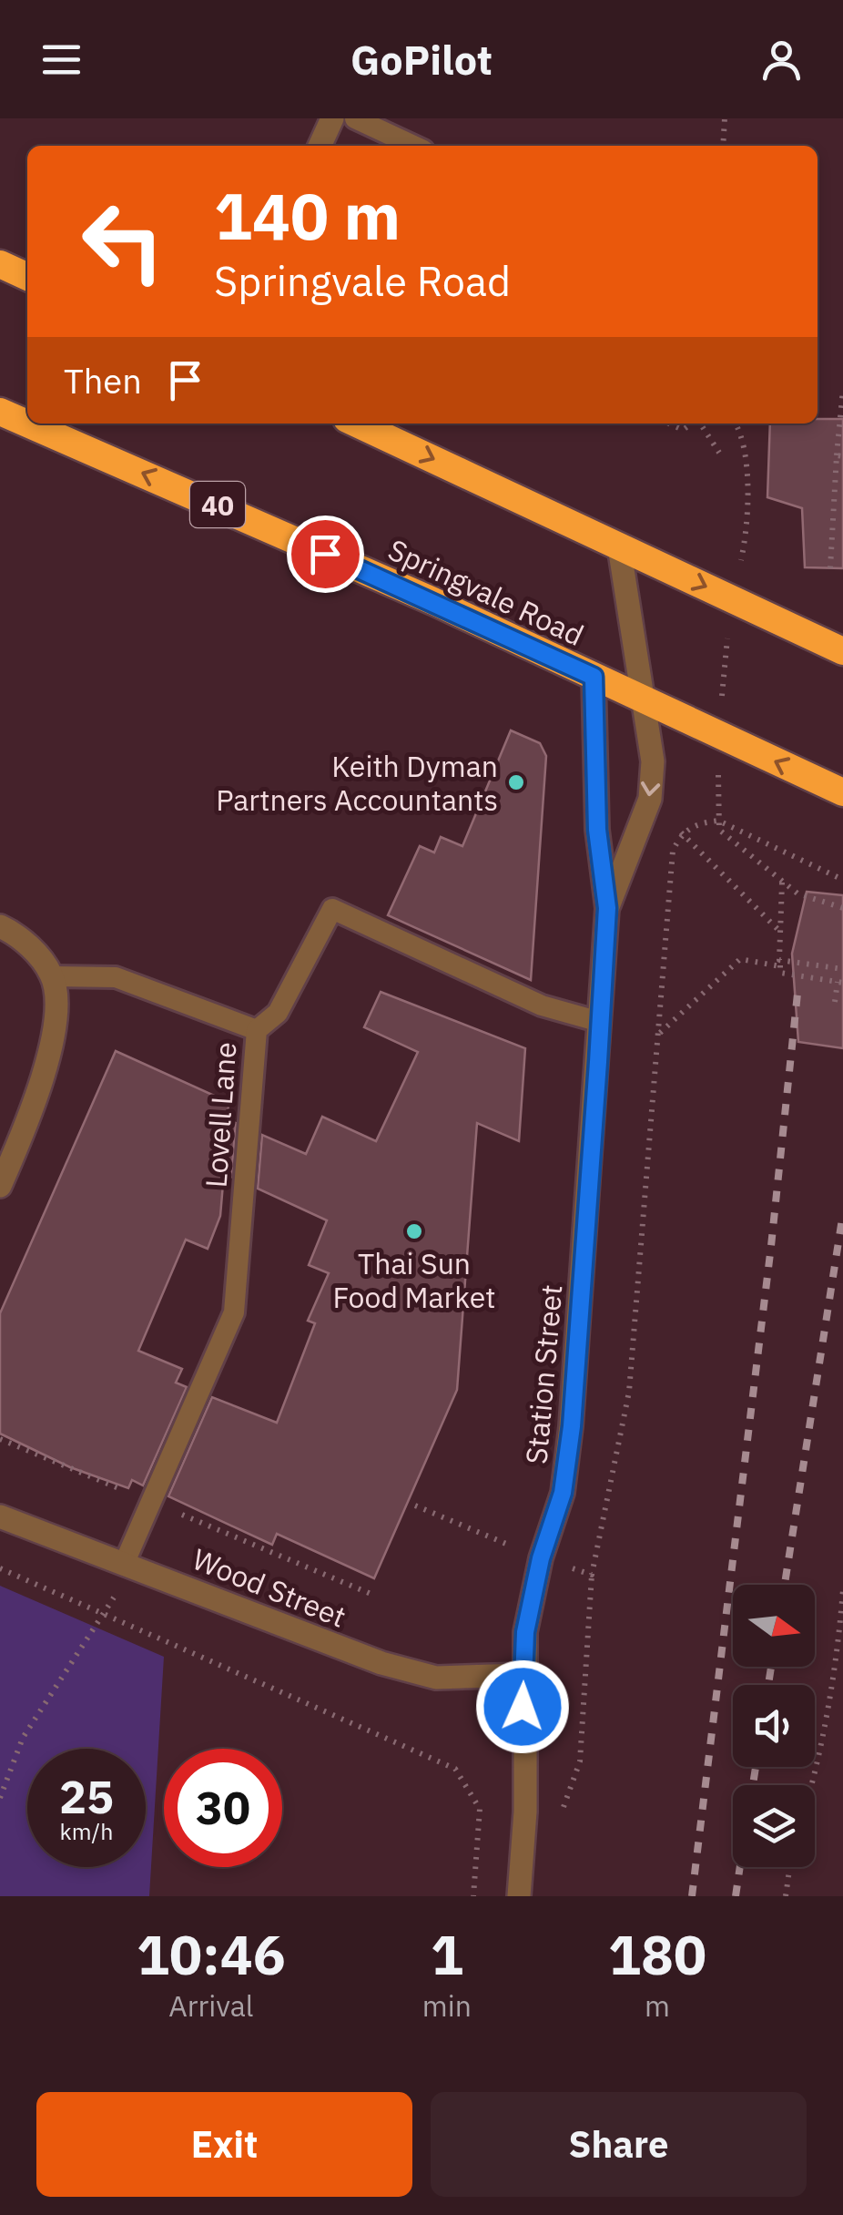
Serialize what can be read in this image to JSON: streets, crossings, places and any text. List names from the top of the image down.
{
  "streets": {
    "highway": ["40", "Springvale Road"],
    "street": ["Station Street", "Wood Street"],
    "lane": ["Lovell Lane"]
  },
  "crossings": [
    ["Springvale Road", "Station Street"],
    ["Lovell Lane", "Station Street"],
    ["Lovell Lane", "Wood Street"],
    ["Station Street", "Wood Street"]
  ],
  "places": ["Keith Dyman Partners Accountants", "Thai Sun Food Market"],
  "north": "right",
  "page": {
    "header": "GoPilot",
    "turn": ["140 m", "Springvale Road"],
    "then": "Then",
    "speed": "25 km/h",
    "limit": "30",
    "eta": [
      "10:46",
      "Arrival",
      "1",
      "min",
      "180",
      "m"
    ],
    "buttons": ["Exit", "Share"]
  }
}
